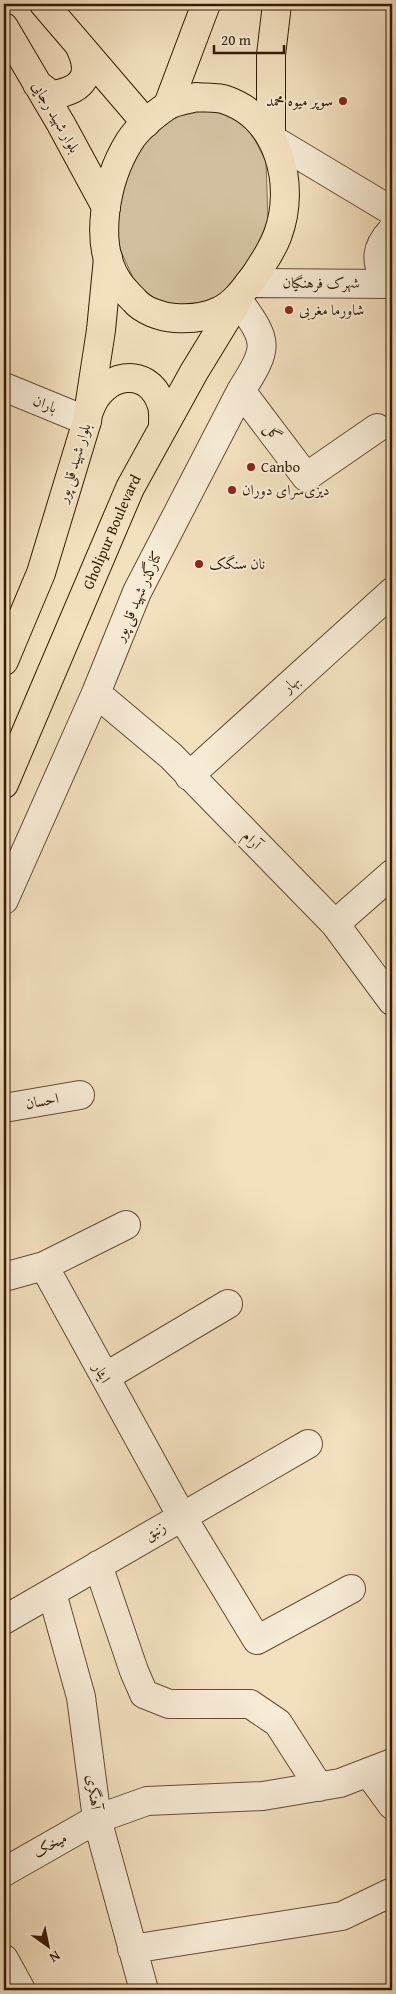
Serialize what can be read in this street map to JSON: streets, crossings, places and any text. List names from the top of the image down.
{
  "streets": {
    "main road": ["بلوار شهید رجایی", "بلوار شهید قلی پور", "Gholipur Boulevard"],
    "street": [
      "شهرک فرهنگیان",
      "باران",
      "گل",
      "کنارگذر شهید قلی پور",
      "بهار",
      "آرام",
      "احسان",
      "ایثار",
      "زنبق",
      "آهنگری",
      "میخک"
    ]
  },
  "crossings": [
    ["شهرک فرهنگیان", "Gholipur Boulevard"],
    ["شهرک فرهنگیان", "کنارگذر شهید قلی پور"],
    ["باران", "بلوار شهید قلی پور"],
    ["گل", "کنارگذر شهید قلی پور"],
    ["Gholipur Boulevard", "کنارگذر شهید قلی پور"],
    ["کنارگذر شهید قلی پور", "آرام"],
    ["بهار", "آرام"],
    ["ایثار", "زنبق"],
    ["زنبق", "آهنگری"],
    ["آهنگری", "میخک"]
  ],
  "places": [
    "سوپر میوه محمد",
    "شاورما مغربی",
    "Canbo",
    "دیزی‌سرای دوران",
    "نان سنگک"
  ],
  "scale_bar": "20 m",
  "north": "bottom right"
}
